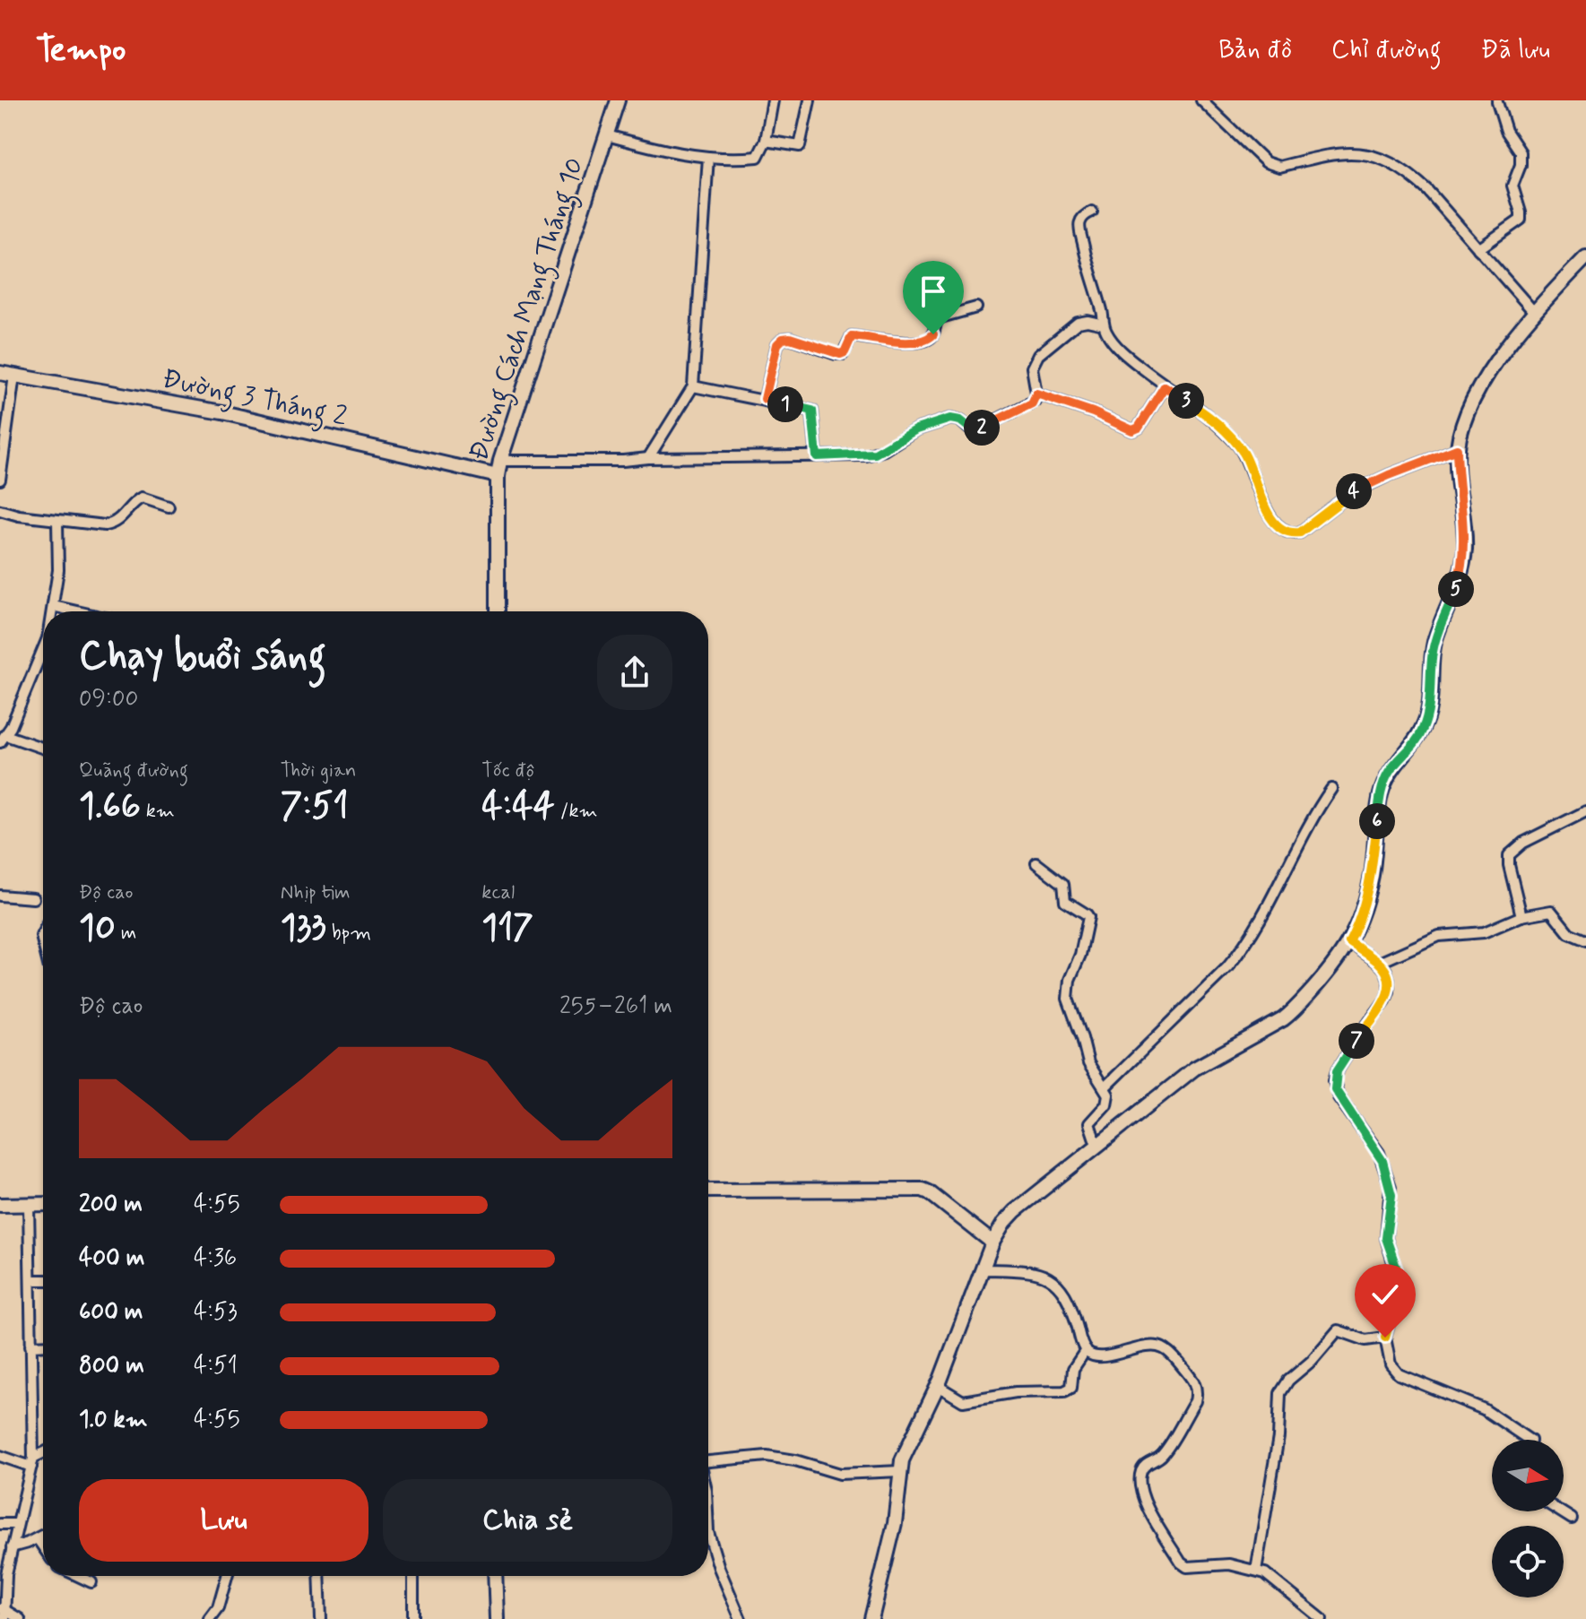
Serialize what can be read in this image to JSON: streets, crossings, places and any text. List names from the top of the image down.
{
  "streets": {
    "street": ["Đường Cách Mạng Tháng 10", "Đường 3 Tháng 2"]
  },
  "crossings": [
    ["Đường Cách Mạng Tháng 10", "Đường 3 Tháng 2"]
  ],
  "north": "right",
  "page": {
    "header": "Tempo",
    "nav": ["Bản đồ", "Chỉ đường", "Đã lưu"],
    "pins": [
      "3",
      "1",
      "2",
      "4",
      "5",
      "6",
      "7"
    ],
    "heading": ["Chạy buổi sáng", "09:00"],
    "stats": [
      ["Quãng đường", "1.66 km"],
      ["Thời gian", "7:51"],
      ["Tốc độ", "4:44 /km"],
      ["Độ cao", "10 m"],
      ["Nhịp tim", "133 bpm"],
      ["kcal", "117"]
    ],
    "chart": ["Độ cao", "255–261 m"],
    "list": [
      {
        "name": "200 m",
        "note": "4:55"
      },
      {
        "name": "400 m",
        "note": "4:36"
      },
      {
        "name": "600 m",
        "note": "4:53"
      },
      {
        "name": "800 m",
        "note": "4:51"
      },
      {
        "name": "1.0 km",
        "note": "4:55"
      }
    ],
    "buttons": ["Lưu", "Chia sẻ"]
  }
}
